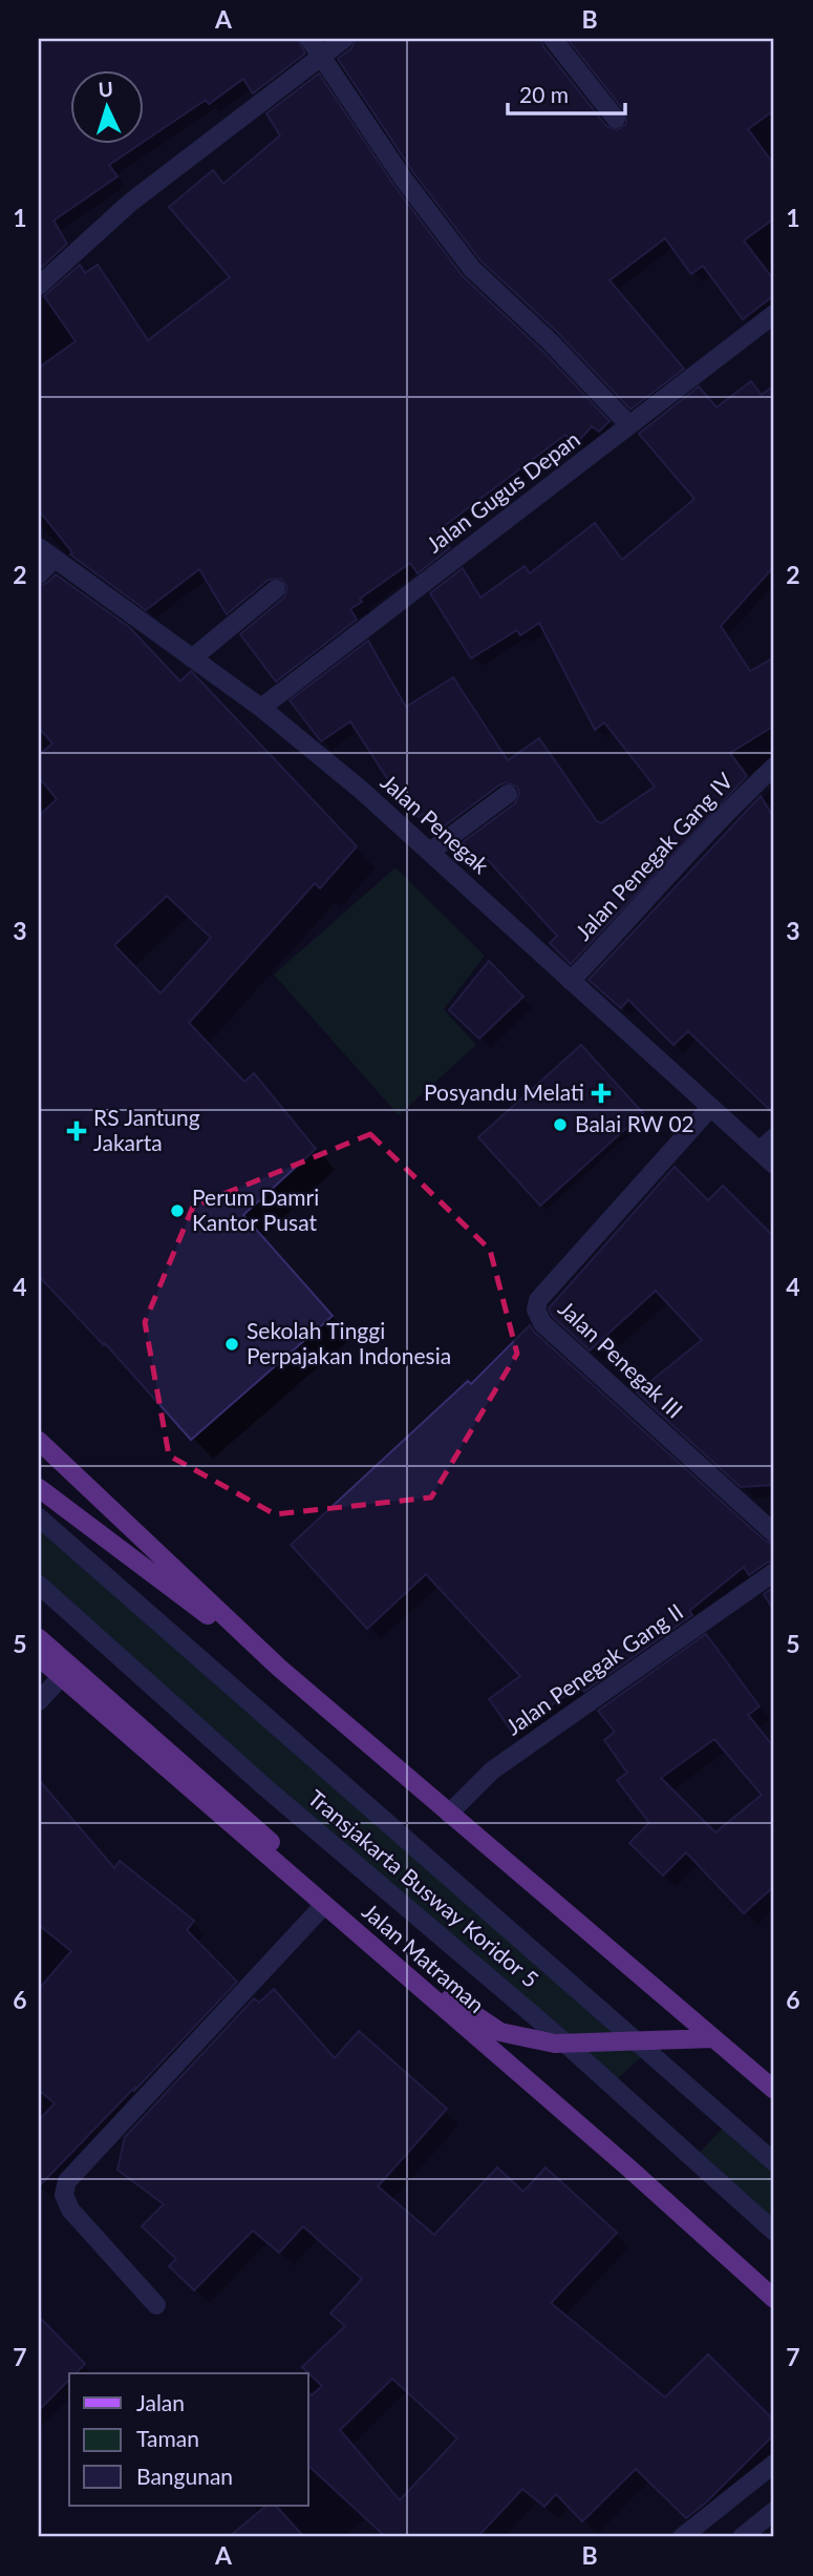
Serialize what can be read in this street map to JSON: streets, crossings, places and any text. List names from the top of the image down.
{
  "streets": {
    "main road": ["Jalan Matraman"],
    "street": [
      "Jalan Gugus Depan",
      "Jalan Penegak",
      "Jalan Penegak Gang IV",
      "Jalan Penegak III",
      "Jalan Penegak Gang II",
      "Transjakarta Busway Koridor 5"
    ]
  },
  "crossings": [
    ["Jalan Gugus Depan", "Jalan Penegak"],
    ["Jalan Penegak", "Jalan Penegak Gang IV"],
    ["Jalan Penegak", "Jalan Penegak III"],
    ["Transjakarta Busway Koridor 5", "Jalan Matraman"]
  ],
  "places": {
    "health": ["Posyandu Melati", "RS Jantung Jakarta"],
    "other": ["Balai RW 02", "Perum Damri Kantor Pusat", "Sekolah Tinggi Perpajakan Indonesia"]
  },
  "legend": ["Jalan", "Taman", "Bangunan"],
  "scale_bar": "20 m",
  "north": "top",
  "grid": {
    "columns": ["A", "B"],
    "rows": [
      "1",
      "2",
      "3",
      "4",
      "5",
      "6",
      "7"
    ]
  }
}
